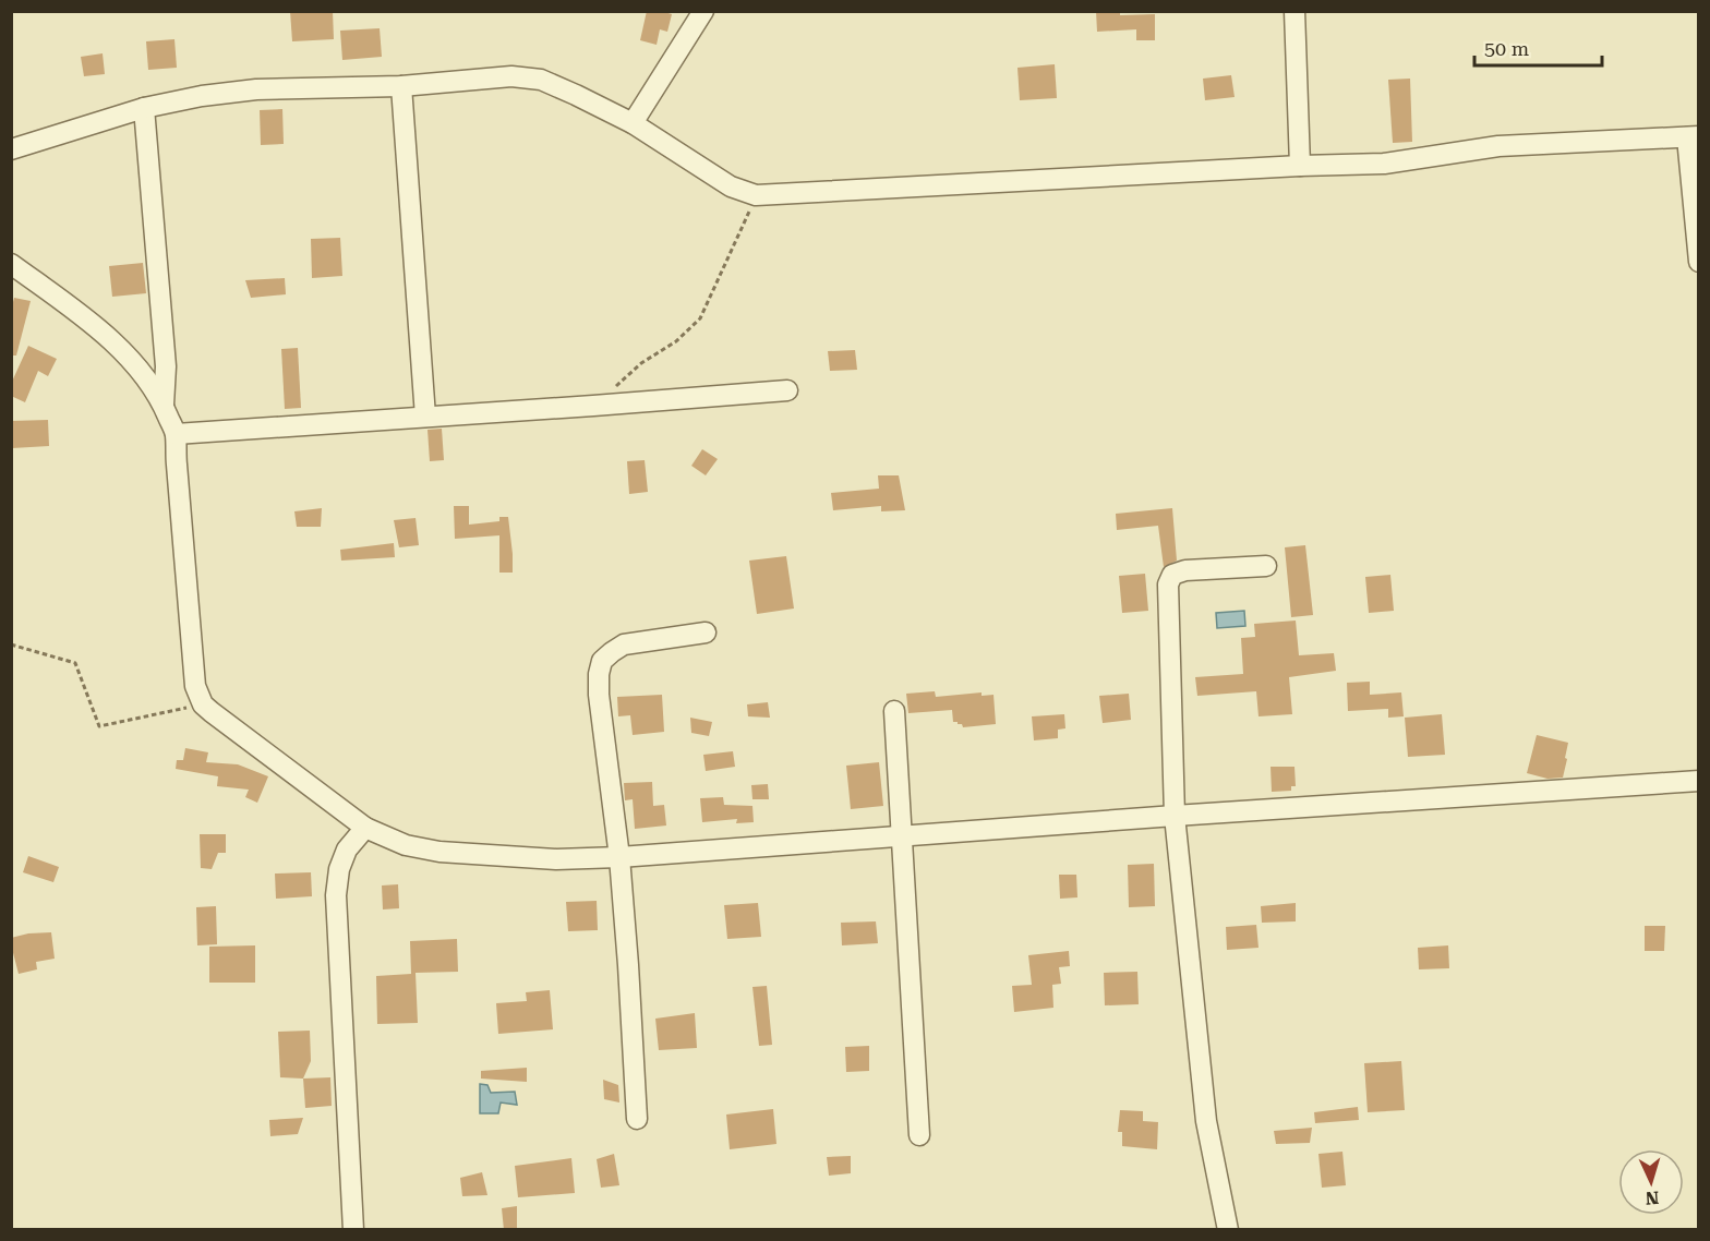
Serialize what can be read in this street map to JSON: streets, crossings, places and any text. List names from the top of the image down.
{
  "scale_bar": "50 m",
  "north": "bottom"
}
